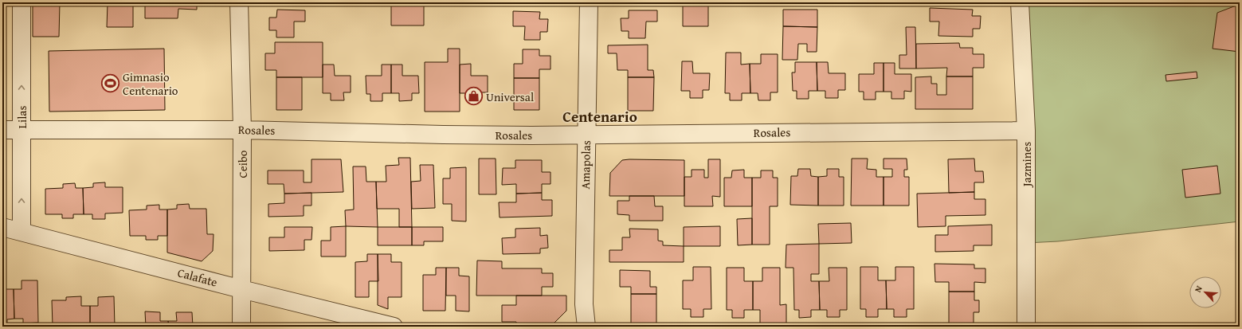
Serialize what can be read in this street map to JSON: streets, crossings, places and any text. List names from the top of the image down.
{
  "streets": {
    "street": [
      "Lilas",
      "Rosales",
      "Ceibo",
      "Jazmines",
      "Amapolas",
      "Calafate"
    ]
  },
  "crossings": [
    ["Lilas", "Rosales"],
    ["Lilas", "Calafate"],
    ["Rosales", "Ceibo"],
    ["Rosales", "Jazmines"],
    ["Rosales", "Amapolas"],
    ["Ceibo", "Calafate"]
  ],
  "one_way": ["Lilas"],
  "districts": ["Centenario"],
  "places": {
    "sports": ["Gimnasio Centenario"],
    "shop": ["Universal"]
  },
  "north": "top left"
}
